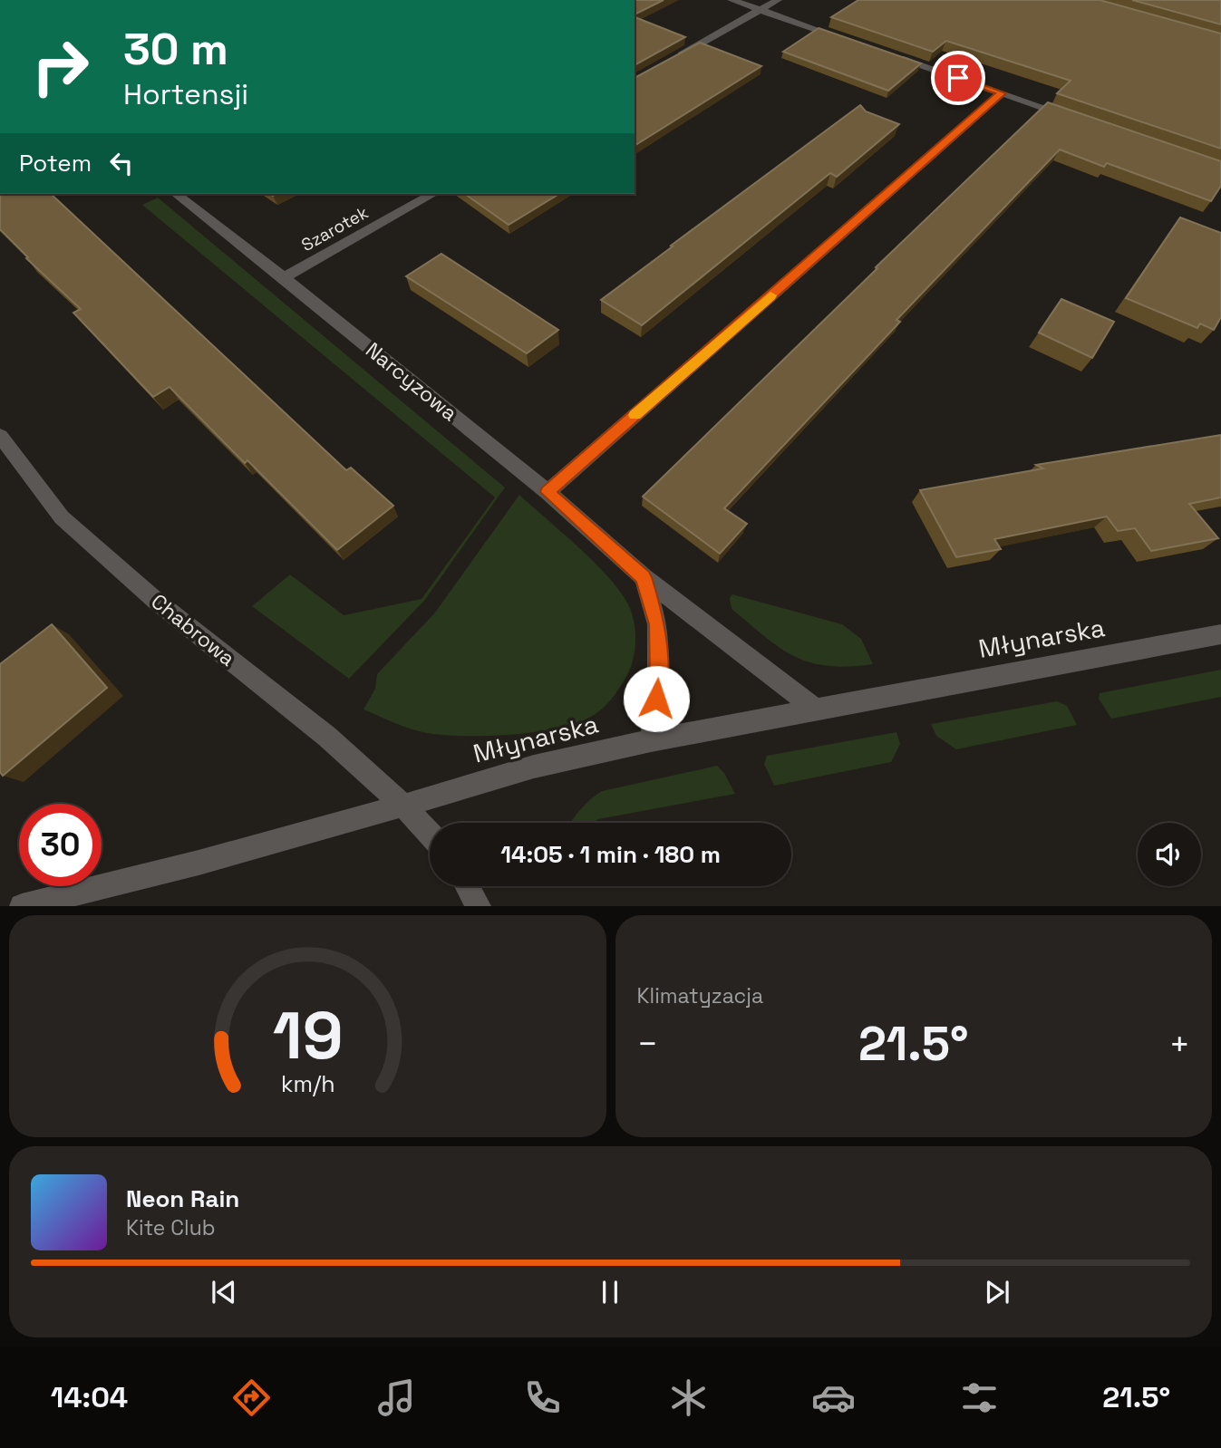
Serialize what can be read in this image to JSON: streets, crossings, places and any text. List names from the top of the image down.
{
  "streets": {
    "street": [
      "Szarotek",
      "Narcyzowa",
      "Chabrowa",
      "Młynarska"
    ]
  },
  "crossings": [
    ["Szarotek", "Narcyzowa"],
    ["Narcyzowa", "Młynarska"],
    ["Chabrowa", "Młynarska"]
  ],
  "page": {
    "turn": ["30 m", "Hortensji"],
    "then": "Potem",
    "limit": "30",
    "trip": "14:05 · 1 min · 180 m",
    "tile": "Klimatyzacja",
    "heat": ["−", "21.5°", "+"],
    "song": ["Neon Rain", "Kite Club"],
    "tabs": ["14:04", "21.5°"],
    "gauge": ["19", "km/h"]
  }
}
